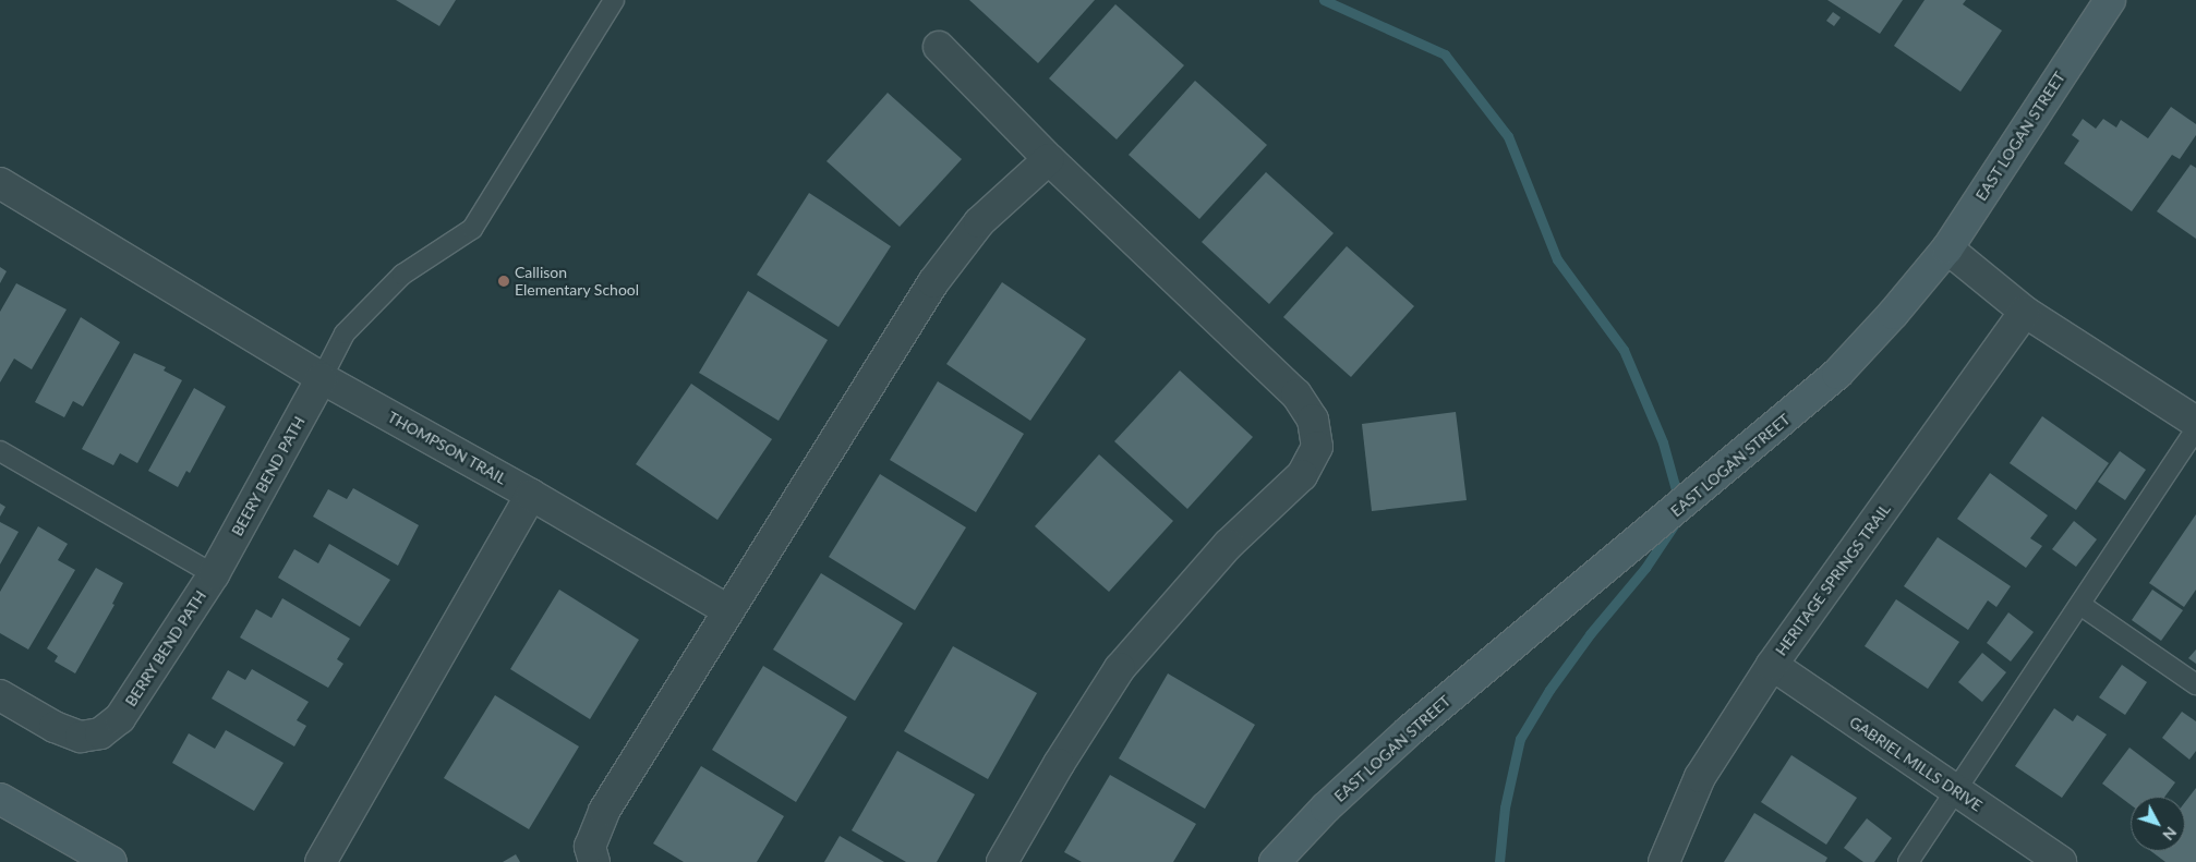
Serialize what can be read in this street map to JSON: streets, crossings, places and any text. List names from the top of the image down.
{
  "streets": {
    "street": [
      "EAST LOGAN STREET",
      "THOMPSON TRAIL",
      "BEERY BEND PATH",
      "HERITAGE SPRINGS TRAIL",
      "BERRY BEND PATH",
      "GABRIEL MILLS DRIVE"
    ]
  },
  "crossings": [
    ["THOMPSON TRAIL", "BEERY BEND PATH"],
    ["BEERY BEND PATH", "BERRY BEND PATH"],
    ["HERITAGE SPRINGS TRAIL", "GABRIEL MILLS DRIVE"]
  ],
  "places": ["Callison Elementary School"],
  "north": "bottom right"
}
